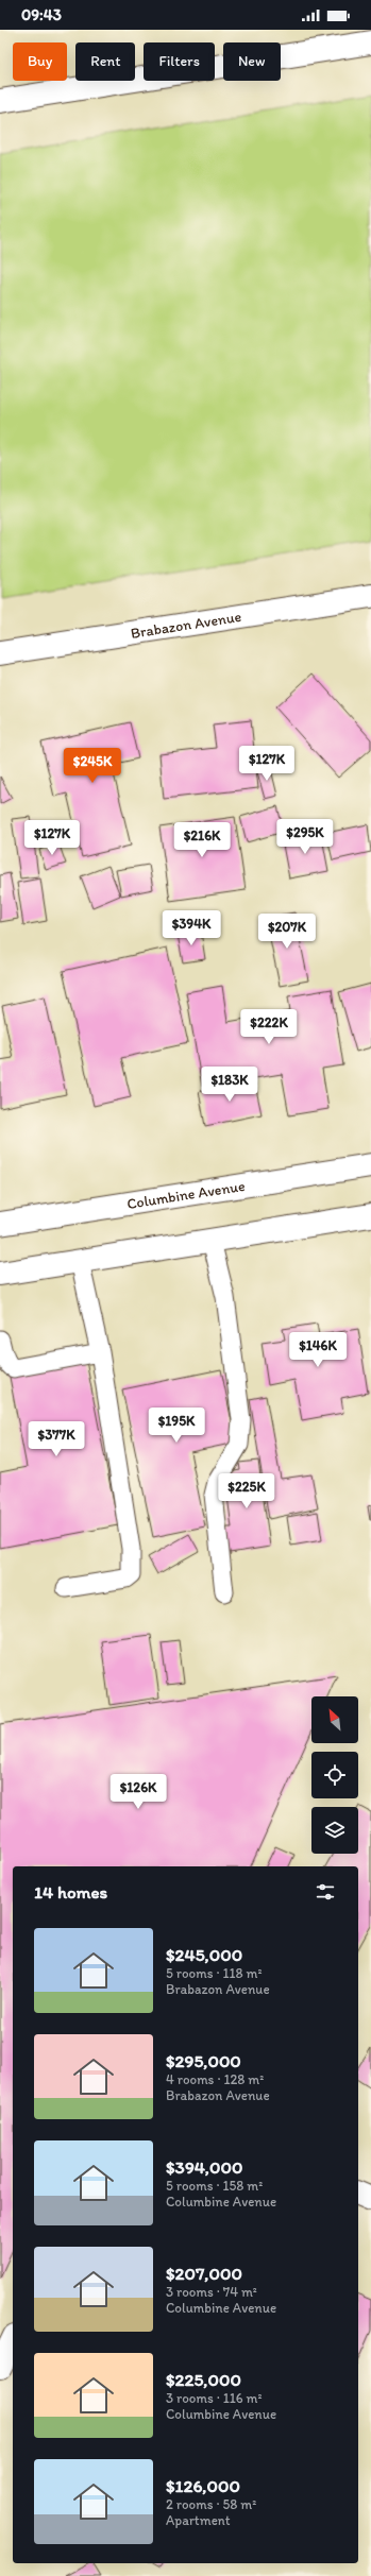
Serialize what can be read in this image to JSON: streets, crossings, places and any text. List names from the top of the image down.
{
  "streets": {
    "street": ["Brabazon Avenue", "Columbine Avenue"]
  },
  "north": "top left",
  "page": {
    "status": "09:43",
    "chip": [
      "Buy",
      "Rent",
      "Filters",
      "New"
    ],
    "price": [
      "$127K",
      "$245K",
      "$295K",
      "$127K",
      "$216K",
      "$394K",
      "$207K",
      "$222K",
      "$183K",
      "$146K",
      "$195K",
      "$377K",
      "$225K",
      "$126K"
    ],
    "heading": "14 homes",
    "list": [
      {
        "name": "$245,000",
        "note": "5 rooms · 118 m² · Brabazon Avenue"
      },
      {
        "name": "$295,000",
        "note": "4 rooms · 128 m² · Brabazon Avenue"
      },
      {
        "name": "$394,000",
        "note": "5 rooms · 158 m² · Columbine Avenue"
      },
      {
        "name": "$207,000",
        "note": "3 rooms · 74 m² · Columbine Avenue"
      },
      {
        "name": "$225,000",
        "note": "3 rooms · 116 m² · Columbine Avenue"
      },
      {
        "name": "$126,000",
        "note": "2 rooms · 58 m² · Apartment"
      }
    ]
  }
}
